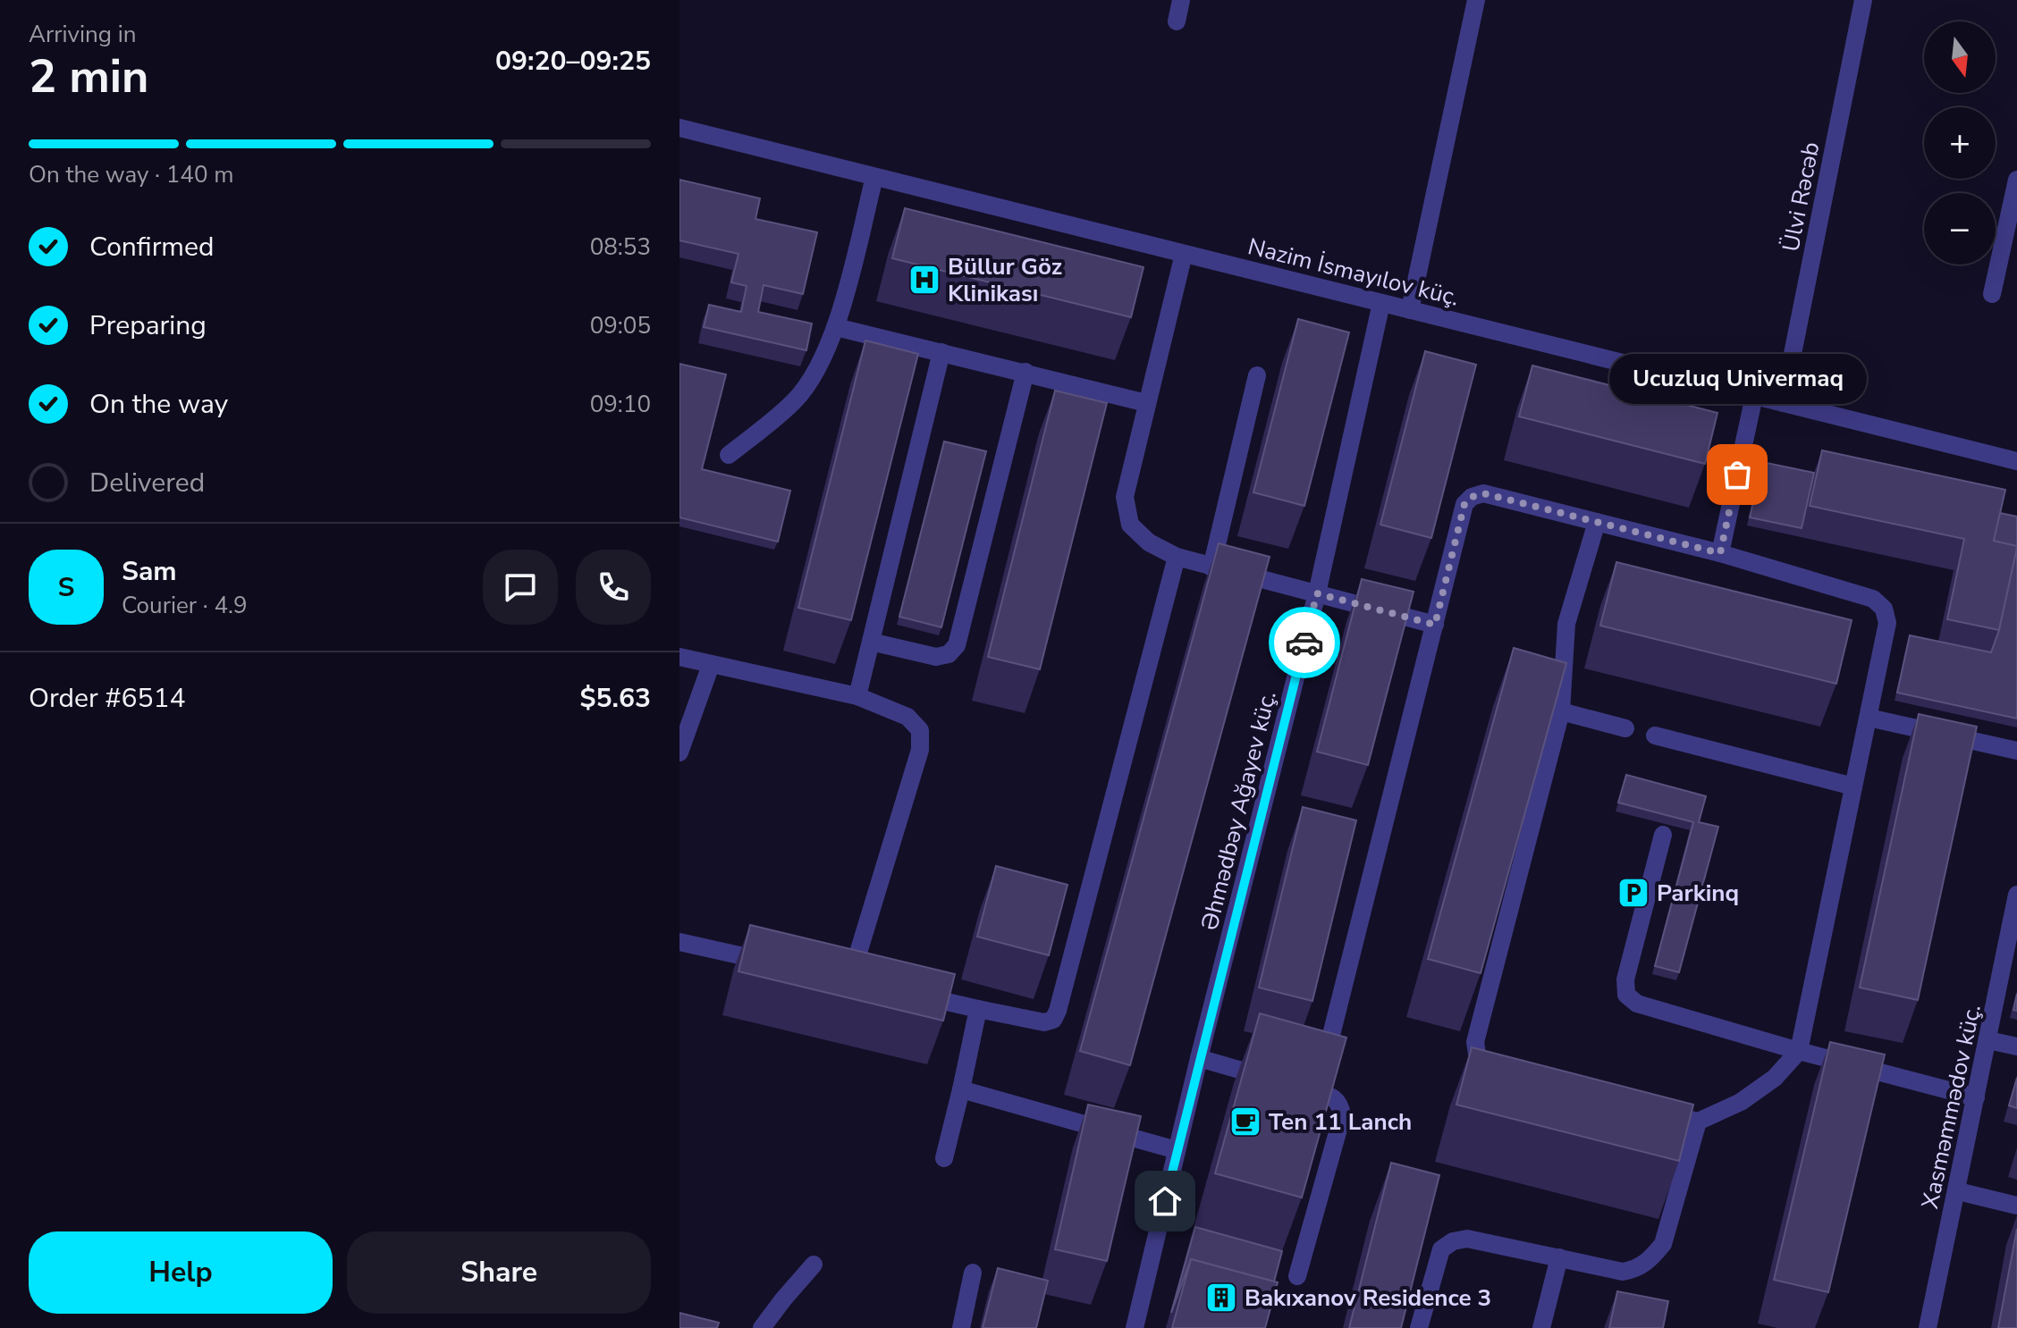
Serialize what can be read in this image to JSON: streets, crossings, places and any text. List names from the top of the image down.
{
  "streets": {
    "street": [
      "Ülvi Rəcəb",
      "Nazim İsmayılov küç.",
      "Əhmədbəy Ağayev küç.",
      "Xasməmmədov küç."
    ]
  },
  "crossings": [
    ["Ülvi Rəcəb", "Nazim İsmayılov küç."],
    ["Nazim İsmayılov küç.", "Əhmədbəy Ağayev küç."]
  ],
  "places": {
    "hospital": ["Büllur Göz Klinikası"],
    "other": ["Ucuzluq Univermaq"],
    "parking": ["Parkinq"],
    "cafe": ["Ten 11 Lanch"],
    "building": ["Bakıxanov Residence 3"]
  },
  "north": "bottom",
  "page": {
    "heading": ["2 min", "Arriving in", "09:20–09:25"],
    "panel": [
      "Sam",
      "Courier · 4.9",
      "Order #6514",
      "$5.63"
    ],
    "map_buttons": ["+", "−"],
    "bar": "On the way · 140 m",
    "list": [
      ["Confirmed", "08:53"],
      ["Preparing", "09:05"],
      ["On the way", "09:10"],
      "Delivered"
    ],
    "bubble": "Ucuzluq Univermaq",
    "round": "S",
    "buttons": ["Help", "Share"]
  }
}
